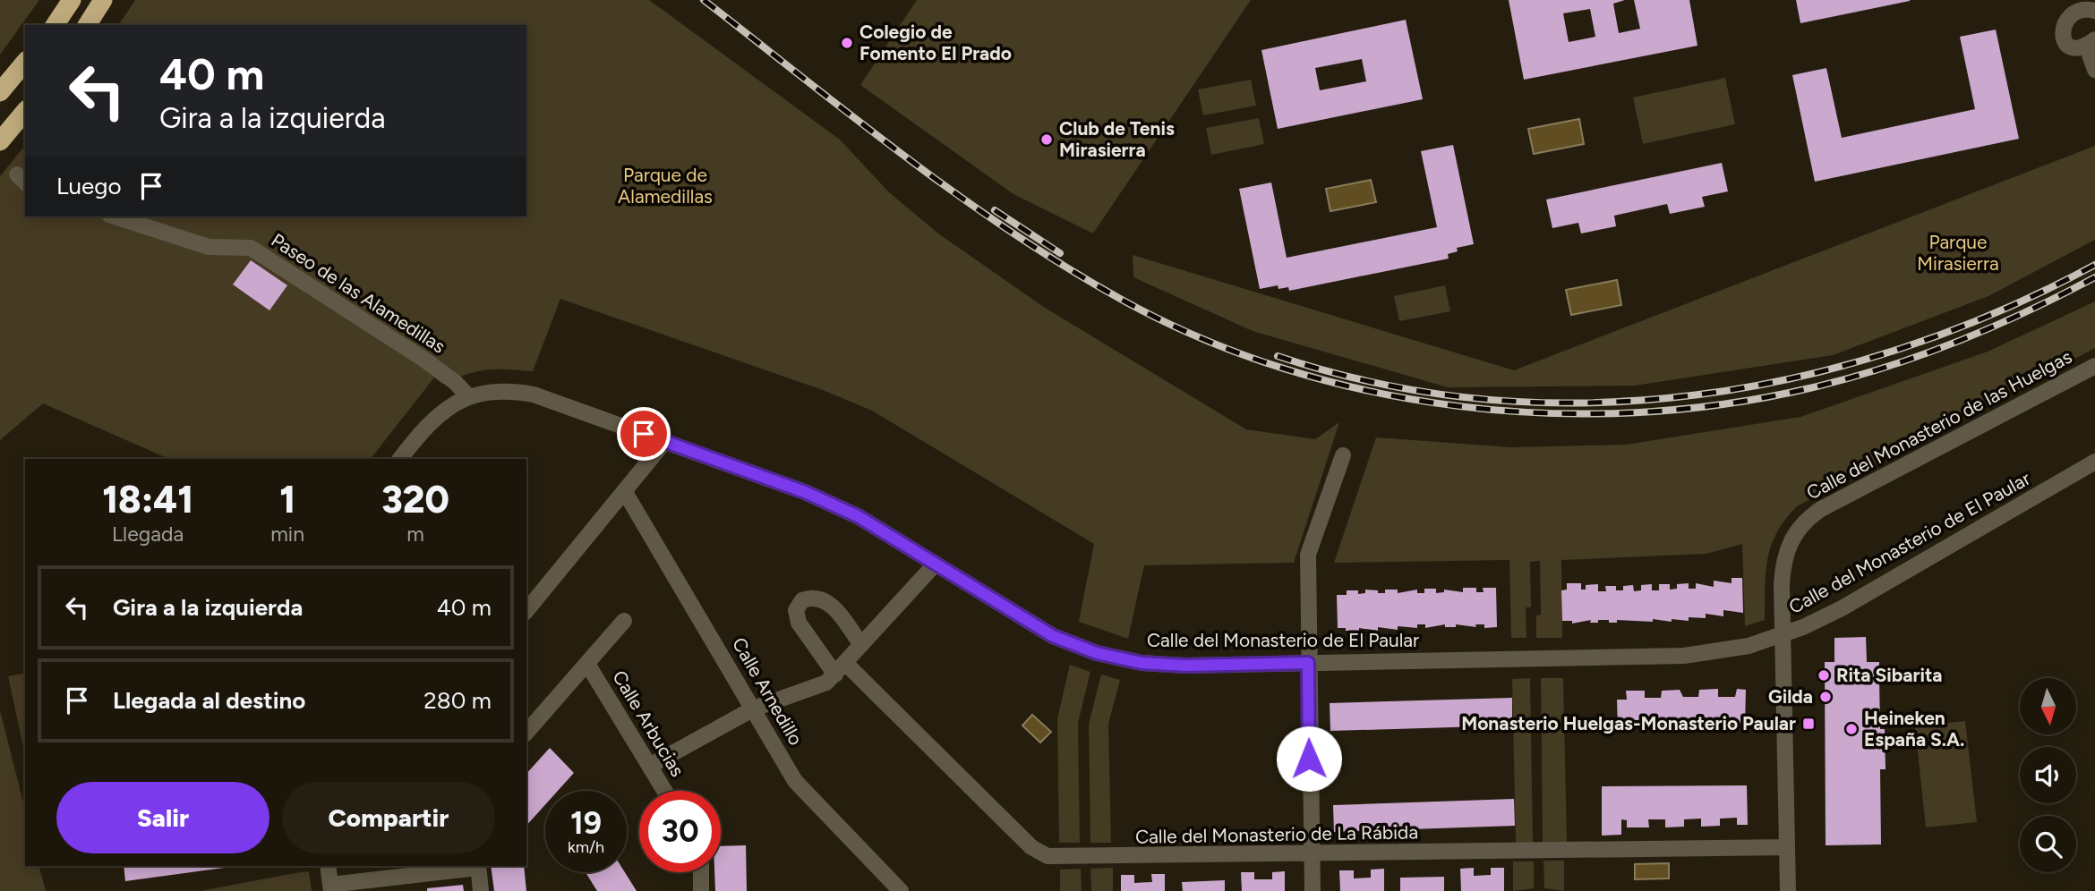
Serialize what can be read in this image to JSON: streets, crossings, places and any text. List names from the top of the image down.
{
  "streets": {
    "street": [
      "Paseo de las Alamedillas",
      "Calle del Monasterio de las Huelgas",
      "Calle del Monasterio de El Paular",
      "Calle Arnedillo",
      "Calle Arbucias",
      "Calle del Monasterio de La Rábida"
    ]
  },
  "crossings": [
    ["Paseo de las Alamedillas", "Calle del Monasterio de El Paular"],
    ["Calle del Monasterio de las Huelgas", "Calle del Monasterio de El Paular"],
    ["Calle del Monasterio de las Huelgas", "Calle del Monasterio de La Rábida"]
  ],
  "parks": ["Parque de Alamedillas", "Parque Mirasierra"],
  "places": {
    "other": [
      "Colegio de Fomento El Prado",
      "Club de Tenis Mirasierra",
      "Rita Sibarita",
      "Gilda",
      "Heineken España S.A."
    ],
    "transit": ["Monasterio Huelgas-Monasterio Paular"]
  },
  "north": "bottom",
  "page": {
    "turn": ["40 m", "Gira a la izquierda"],
    "then": "Luego",
    "eta": [
      "18:41",
      "Llegada",
      "1",
      "min",
      "320",
      "m"
    ],
    "list": [
      {
        "name": "Gira a la izquierda",
        "value": "40 m"
      },
      {
        "name": "Llegada al destino",
        "value": "280 m"
      }
    ],
    "buttons": ["Salir", "Compartir"],
    "speed": "19 km/h",
    "limit": "30"
  }
}
